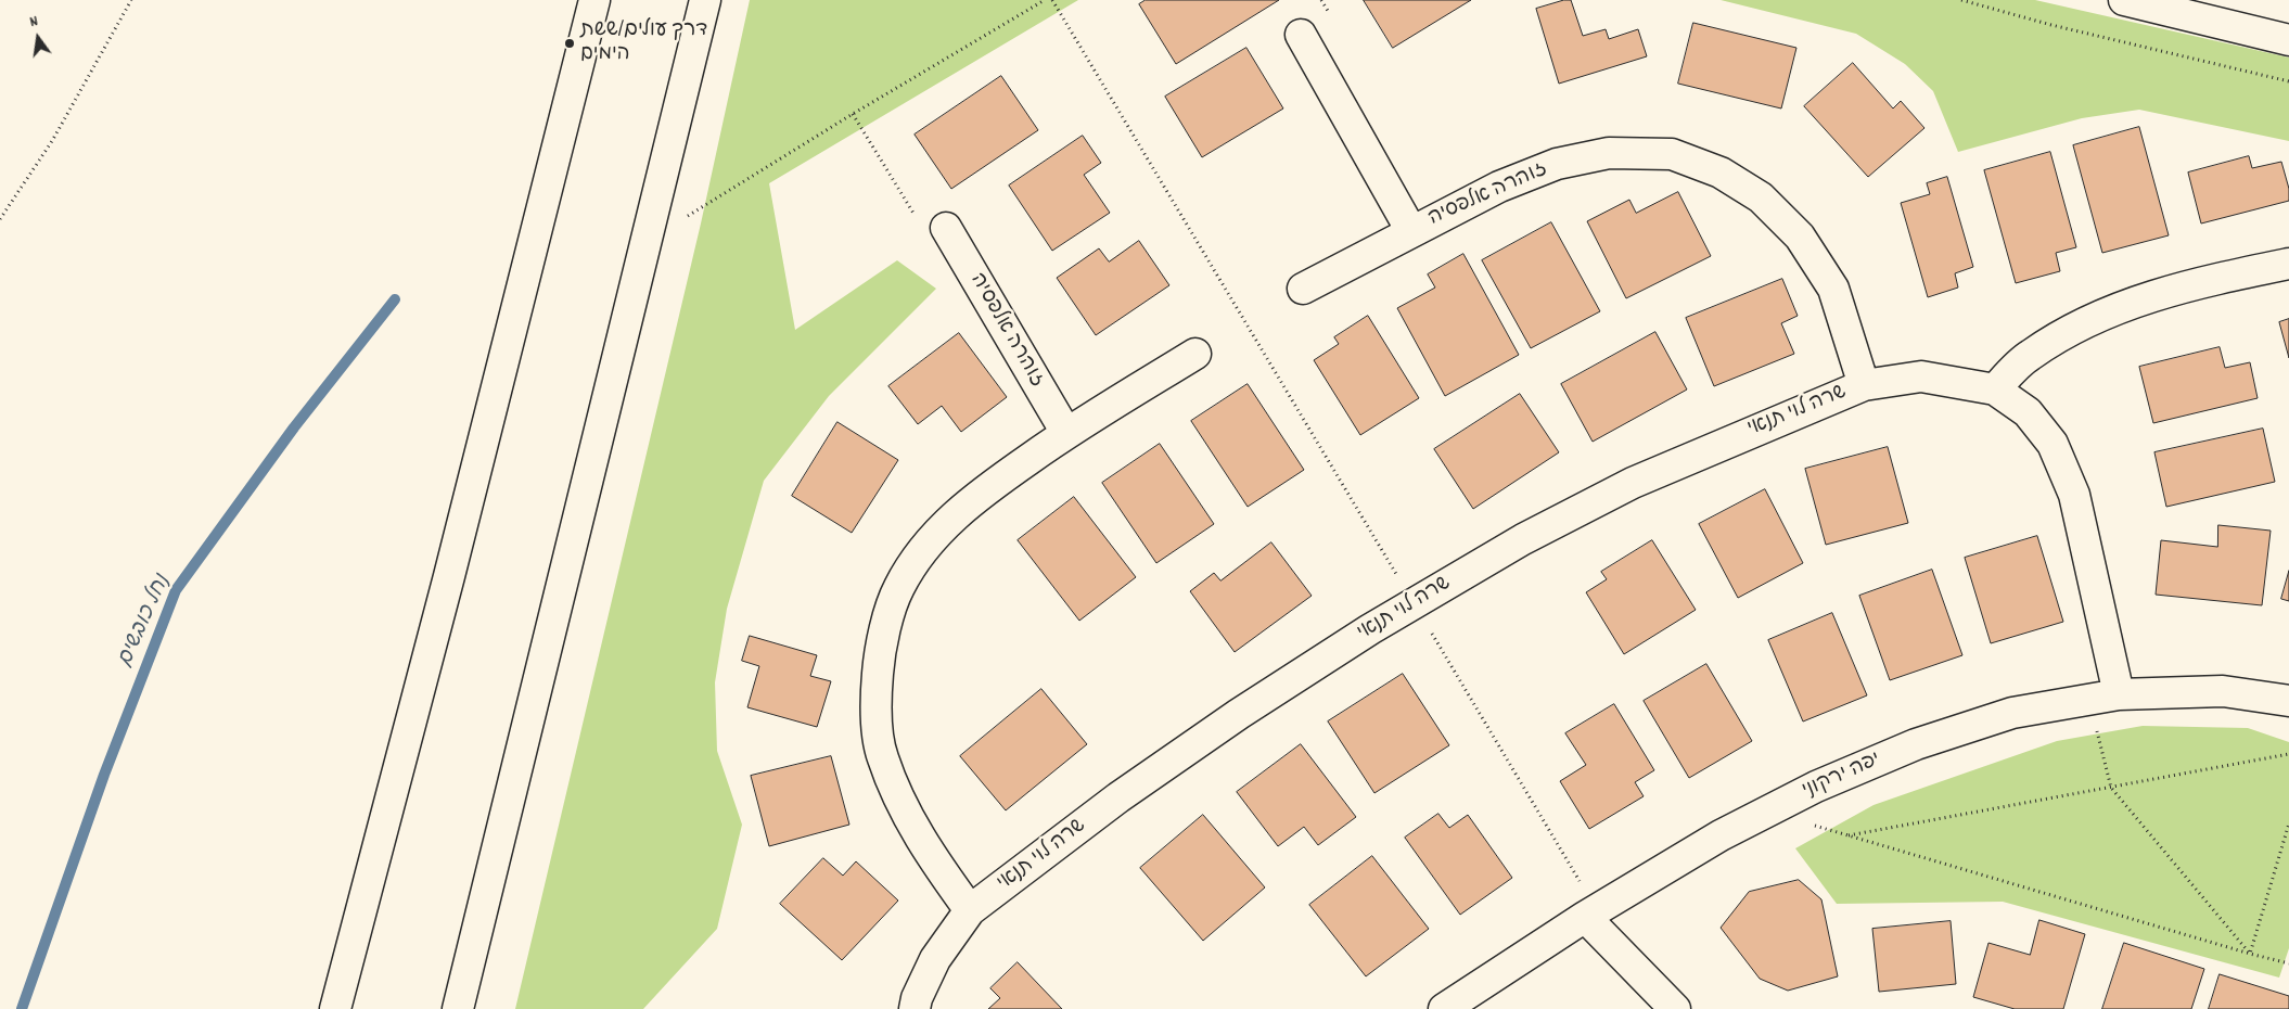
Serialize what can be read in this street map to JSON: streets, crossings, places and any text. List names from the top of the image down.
{
  "streets": {
    "street": ["זוהרה אלפסיה", "שרה לוי תנאי", "יפה ירקוני"]
  },
  "crossings": [
    ["זוהרה אלפסיה", "שרה לוי תנאי"],
    ["שרה לוי תנאי", "יפה ירקוני"]
  ],
  "water": ["נחל כובשים"],
  "places": ["דרך עולים/ששת הימים"],
  "north": "top"
}
